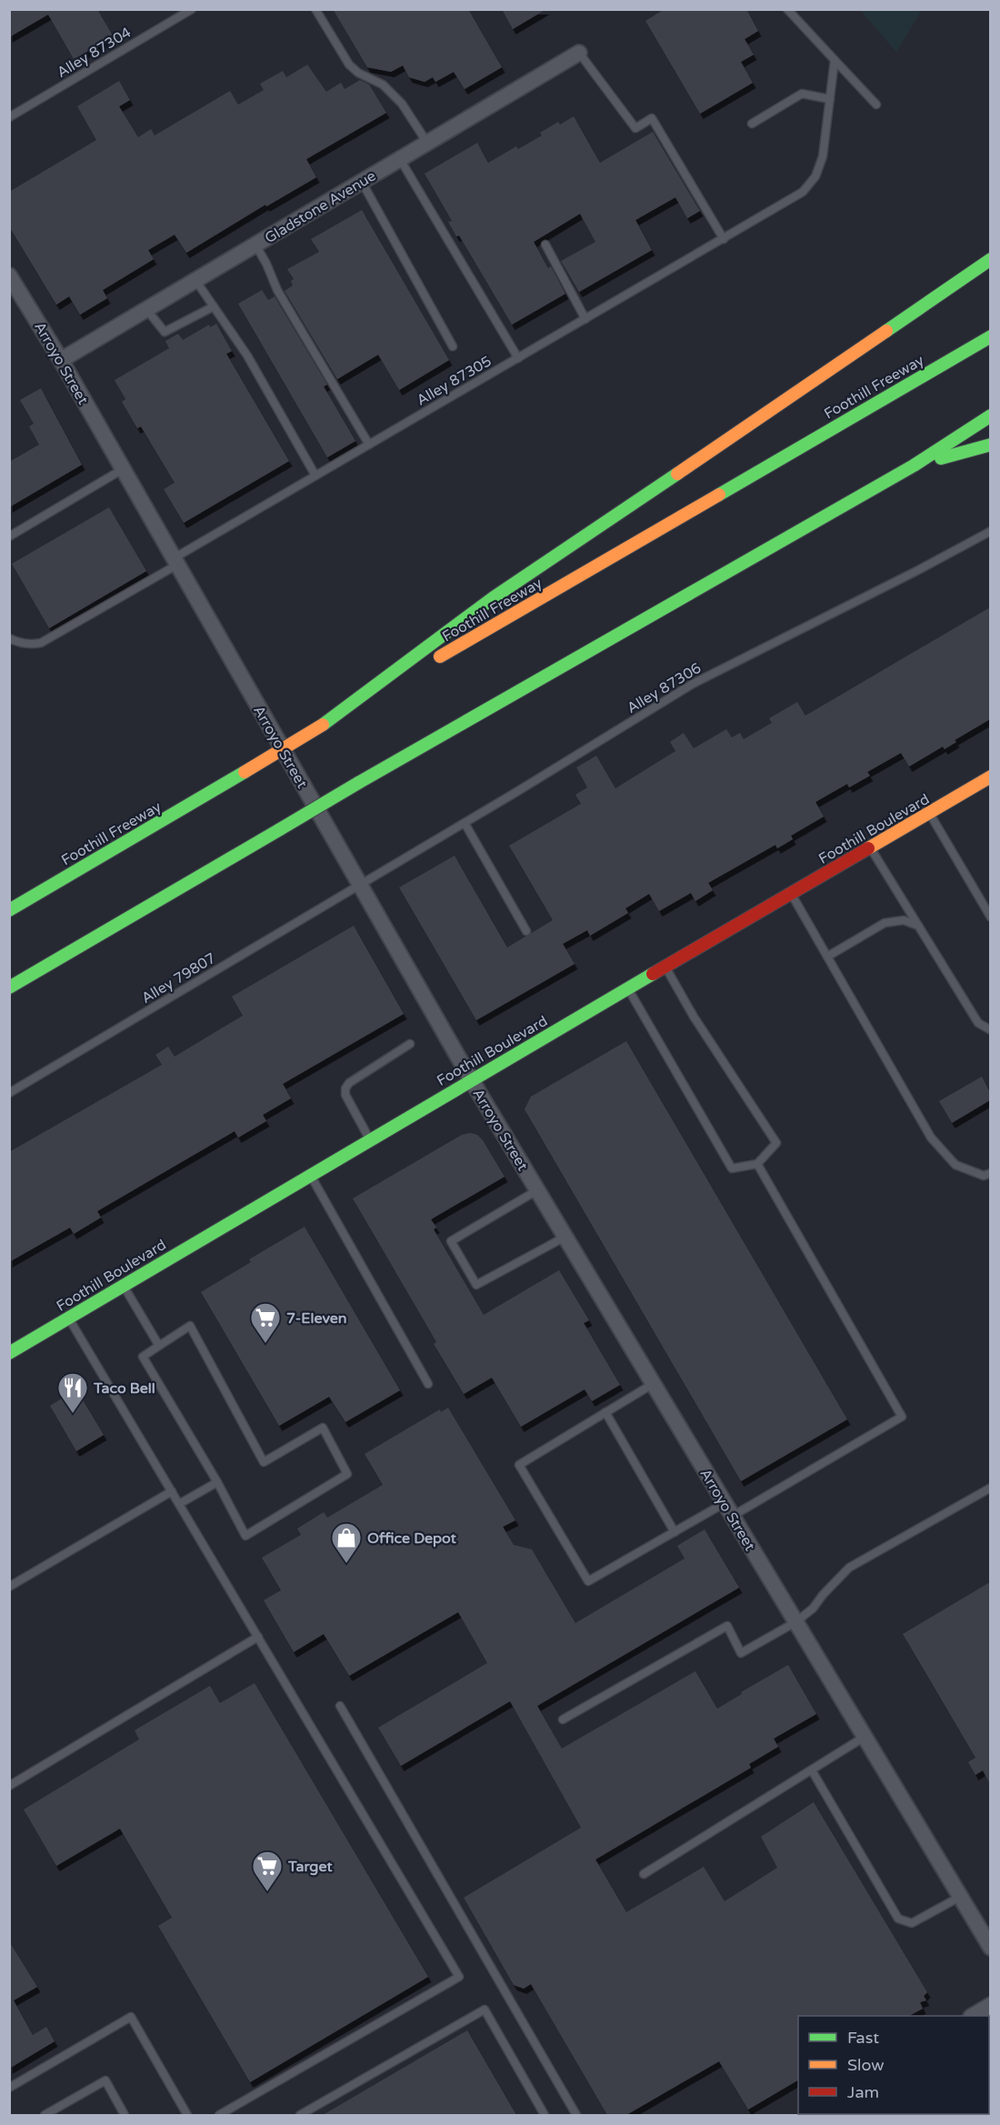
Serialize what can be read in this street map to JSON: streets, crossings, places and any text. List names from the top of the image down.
{
  "streets": {
    "main road": ["Foothill Freeway", "Foothill Boulevard"],
    "street": ["Gladstone Avenue", "Arroyo Street"],
    "lane": [
      "Alley 87304",
      "Alley 87305",
      "Alley 87306",
      "Alley 79807"
    ]
  },
  "crossings": [
    ["Gladstone Avenue", "Arroyo Street"],
    ["Arroyo Street", "Alley 87305"],
    ["Arroyo Street", "Alley 87306"],
    ["Arroyo Street", "Foothill Boulevard"],
    ["Arroyo Street", "Alley 79807"],
    ["Alley 87306", "Alley 79807"]
  ],
  "places": {
    "supermarket": ["7-Eleven", "Target"],
    "restaurant": ["Taco Bell"],
    "shop": ["Office Depot"]
  },
  "legend": ["Fast", "Slow", "Jam"]
}
